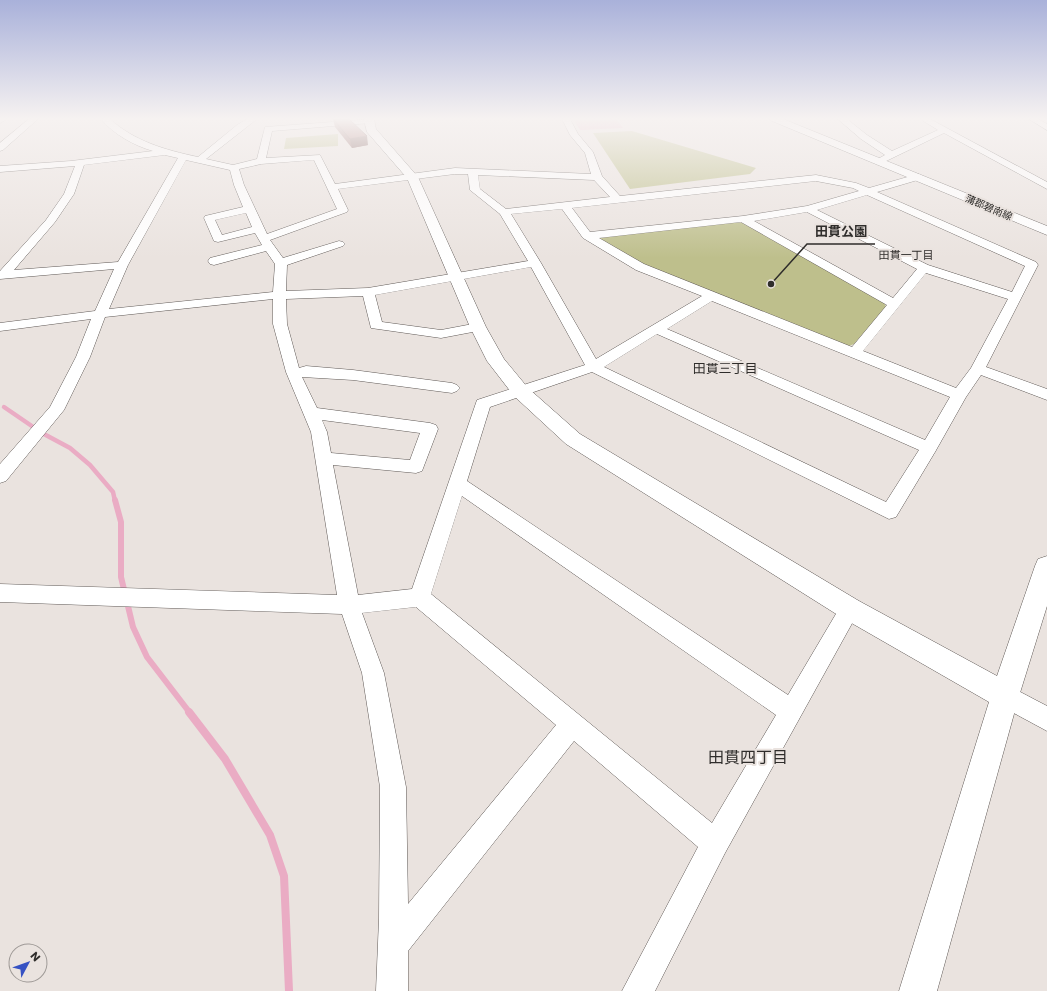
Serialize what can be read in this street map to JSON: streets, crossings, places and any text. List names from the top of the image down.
{
  "streets": {
    "street": ["蒲郡碧南線"]
  },
  "districts": ["田貫一丁目", "田貫三丁目", "田貫四丁目"],
  "places": ["田貫公園"],
  "north": "top right"
}
